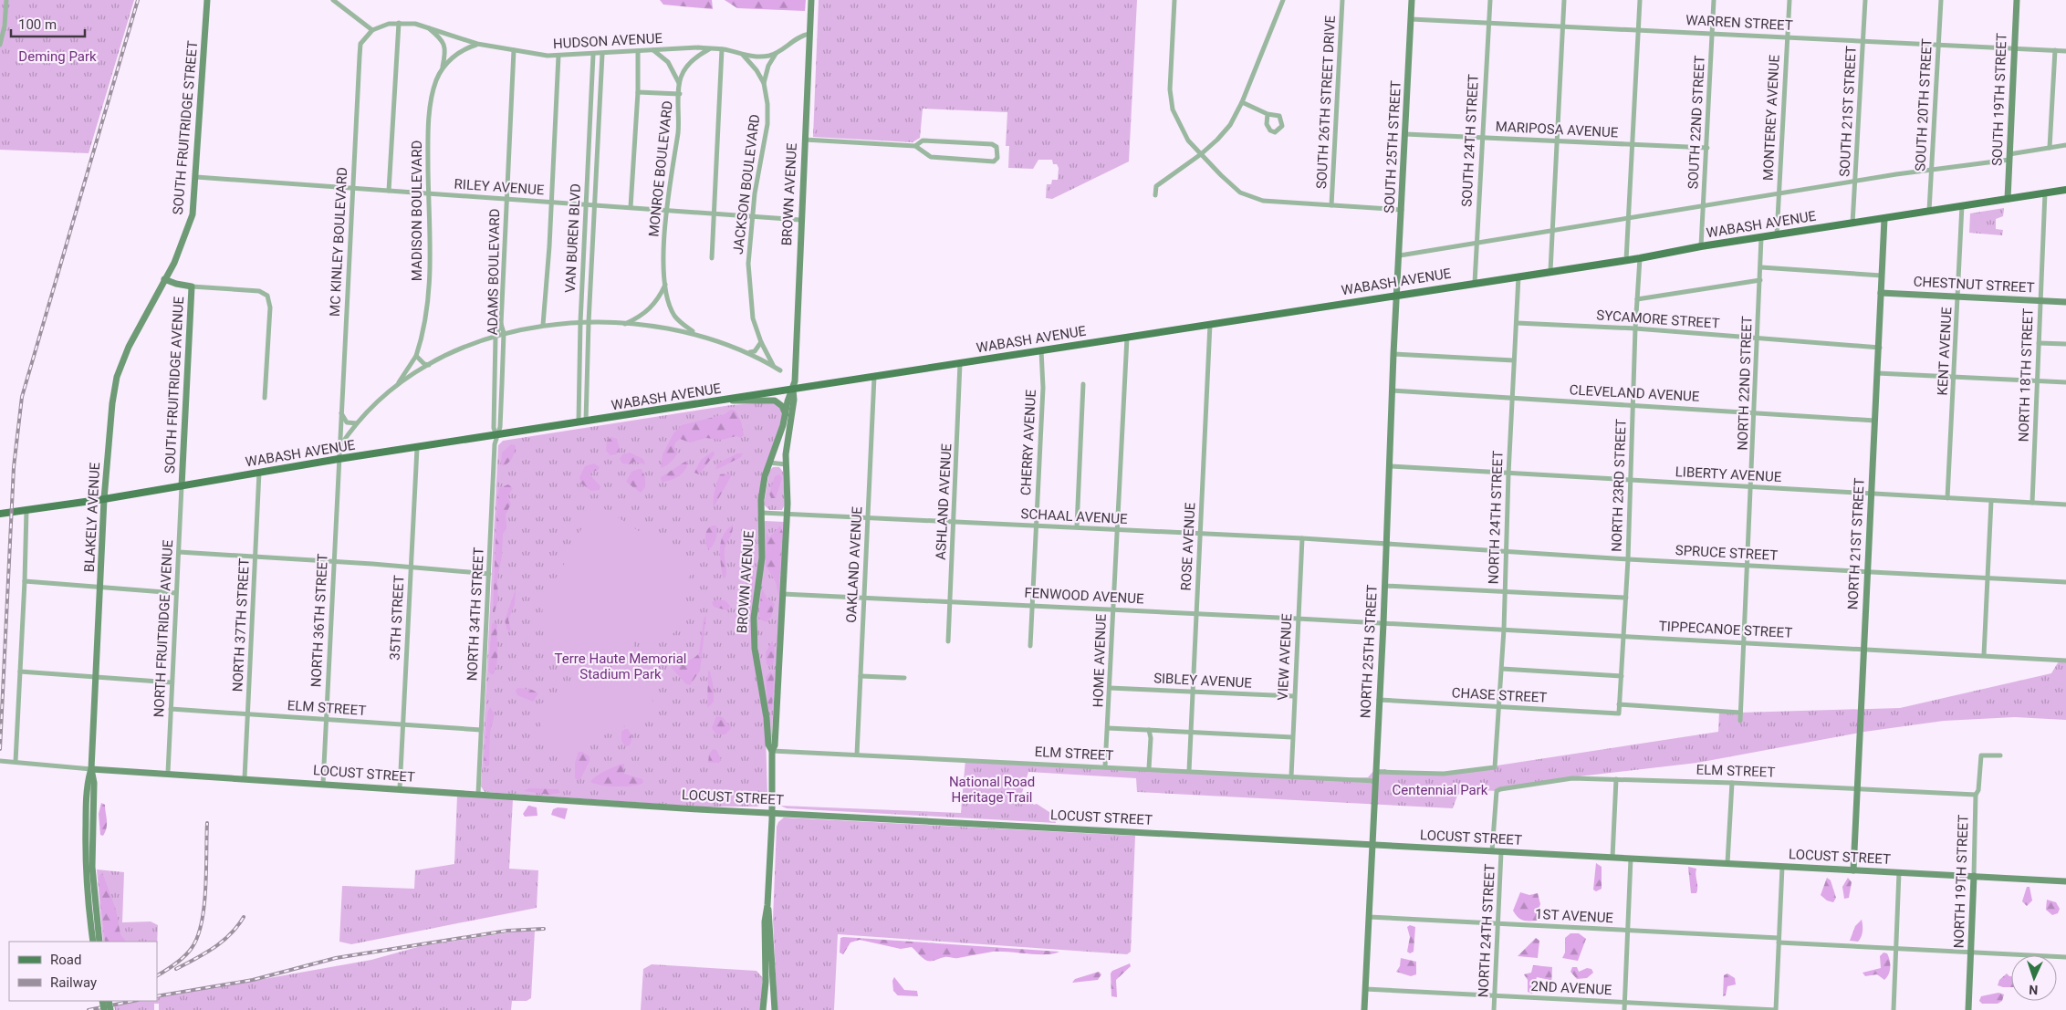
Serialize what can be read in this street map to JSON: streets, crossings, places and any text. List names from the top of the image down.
{
  "streets": {
    "main road": ["WABASH AVENUE"],
    "street": [
      "WARREN STREET",
      "HUDSON AVENUE",
      "SOUTH 19TH STREET",
      "SOUTH 26TH STREET DRIVE",
      "SOUTH 20TH STREET",
      "SOUTH 21ST STREET",
      "MONTEREY AVENUE",
      "SOUTH 22ND STREET",
      "SOUTH FRUITRIDGE STREET",
      "MARIPOSA AVENUE",
      "SOUTH 24TH STREET",
      "SOUTH 25TH STREET",
      "MONROE BOULEVARD",
      "JACKSON BOULEVARD",
      "RILEY AVENUE",
      "BROWN AVENUE",
      "MADISON BOULEVARD",
      "VAN BUREN BLVD",
      "MC KINLEY BOULEVARD",
      "ADAMS BOULEVARD",
      "CHESTNUT STREET",
      "SYCAMORE STREET",
      "KENT AVENUE",
      "NORTH 18TH STREET",
      "NORTH 22ND STREET",
      "SOUTH FRUITRIDGE AVENUE",
      "CLEVELAND AVENUE",
      "CHERRY AVENUE",
      "LIBERTY AVENUE",
      "NORTH 23RD STREET",
      "ASHLAND AVENUE",
      "SCHAAL AVENUE",
      "BLAKELY AVENUE",
      "NORTH 24TH STREET",
      "NORTH 21ST STREET",
      "ROSE AVENUE",
      "SPRUCE STREET",
      "OAKLAND AVENUE",
      "FENWOOD AVENUE",
      "NORTH 34TH STREET",
      "35TH STREET",
      "NORTH 36TH STREET",
      "NORTH 37TH STREET",
      "NORTH FRUITRIDGE AVENUE",
      "TIPPECANOE STREET",
      "NORTH 25TH STREET",
      "VIEW AVENUE",
      "HOME AVENUE",
      "SIBLEY AVENUE",
      "CHASE STREET",
      "ELM STREET",
      "LOCUST STREET",
      "NORTH 19TH STREET",
      "1ST AVENUE",
      "2ND AVENUE"
    ]
  },
  "crossings": [
    ["WARREN STREET", "SOUTH 19TH STREET"],
    ["WARREN STREET", "SOUTH 20TH STREET"],
    ["WARREN STREET", "SOUTH 21ST STREET"],
    ["WARREN STREET", "MONTEREY AVENUE"],
    ["WARREN STREET", "SOUTH 22ND STREET"],
    ["WARREN STREET", "SOUTH 24TH STREET"],
    ["WARREN STREET", "SOUTH 25TH STREET"],
    ["HUDSON AVENUE", "MONROE BOULEVARD"],
    ["HUDSON AVENUE", "JACKSON BOULEVARD"],
    ["HUDSON AVENUE", "MADISON BOULEVARD"],
    ["HUDSON AVENUE", "VAN BUREN BLVD"],
    ["HUDSON AVENUE", "MC KINLEY BOULEVARD"],
    ["HUDSON AVENUE", "ADAMS BOULEVARD"],
    ["SOUTH 19TH STREET", "WABASH AVENUE"],
    ["SOUTH 20TH STREET", "WABASH AVENUE"],
    ["SOUTH 21ST STREET", "WABASH AVENUE"],
    ["MONTEREY AVENUE", "WABASH AVENUE"],
    ["SOUTH 22ND STREET", "MARIPOSA AVENUE"],
    ["SOUTH 22ND STREET", "WABASH AVENUE"],
    ["SOUTH FRUITRIDGE STREET", "RILEY AVENUE"],
    ["SOUTH FRUITRIDGE STREET", "SOUTH FRUITRIDGE AVENUE"],
    ["SOUTH FRUITRIDGE STREET", "BLAKELY AVENUE"],
    ["MARIPOSA AVENUE", "SOUTH 24TH STREET"],
    ["MARIPOSA AVENUE", "SOUTH 25TH STREET"],
    ["SOUTH 24TH STREET", "WABASH AVENUE"],
    ["SOUTH 25TH STREET", "WABASH AVENUE"],
    ["SOUTH 25TH STREET", "NORTH 25TH STREET"],
    ["MONROE BOULEVARD", "RILEY AVENUE"],
    ["JACKSON BOULEVARD", "RILEY AVENUE"],
    ["RILEY AVENUE", "BROWN AVENUE"],
    ["RILEY AVENUE", "MADISON BOULEVARD"],
    ["RILEY AVENUE", "VAN BUREN BLVD"],
    ["RILEY AVENUE", "MC KINLEY BOULEVARD"],
    ["RILEY AVENUE", "ADAMS BOULEVARD"],
    ["BROWN AVENUE", "WABASH AVENUE"],
    ["BROWN AVENUE", "SCHAAL AVENUE"],
    ["BROWN AVENUE", "FENWOOD AVENUE"],
    ["BROWN AVENUE", "ELM STREET"],
    ["BROWN AVENUE", "LOCUST STREET"],
    ["WABASH AVENUE", "VAN BUREN BLVD"],
    ["WABASH AVENUE", "MC KINLEY BOULEVARD"],
    ["WABASH AVENUE", "ADAMS BOULEVARD"],
    ["WABASH AVENUE", "KENT AVENUE"],
    ["WABASH AVENUE", "NORTH 18TH STREET"],
    ["WABASH AVENUE", "NORTH 22ND STREET"],
    ["WABASH AVENUE", "SOUTH FRUITRIDGE AVENUE"],
    ["WABASH AVENUE", "CHERRY AVENUE"],
    ["WABASH AVENUE", "NORTH 23RD STREET"],
    ["WABASH AVENUE", "ASHLAND AVENUE"],
    ["WABASH AVENUE", "BLAKELY AVENUE"],
    ["WABASH AVENUE", "NORTH 24TH STREET"],
    ["WABASH AVENUE", "NORTH 21ST STREET"],
    ["WABASH AVENUE", "ROSE AVENUE"],
    ["WABASH AVENUE", "OAKLAND AVENUE"],
    ["WABASH AVENUE", "NORTH 34TH STREET"],
    ["WABASH AVENUE", "35TH STREET"],
    ["WABASH AVENUE", "NORTH 36TH STREET"],
    ["WABASH AVENUE", "NORTH 37TH STREET"],
    ["WABASH AVENUE", "NORTH FRUITRIDGE AVENUE"],
    ["WABASH AVENUE", "NORTH 25TH STREET"],
    ["WABASH AVENUE", "HOME AVENUE"],
    ["MC KINLEY BOULEVARD", "NORTH 36TH STREET"],
    ["ADAMS BOULEVARD", "NORTH 34TH STREET"],
    ["CHESTNUT STREET", "KENT AVENUE"],
    ["CHESTNUT STREET", "NORTH 18TH STREET"],
    ["CHESTNUT STREET", "NORTH 21ST STREET"],
    ["SYCAMORE STREET", "NORTH 22ND STREET"],
    ["SYCAMORE STREET", "NORTH 23RD STREET"],
    ["SYCAMORE STREET", "NORTH 24TH STREET"],
    ["SYCAMORE STREET", "NORTH 21ST STREET"],
    ["KENT AVENUE", "LIBERTY AVENUE"],
    ["NORTH 18TH STREET", "LIBERTY AVENUE"],
    ["NORTH 22ND STREET", "CLEVELAND AVENUE"],
    ["NORTH 22ND STREET", "LIBERTY AVENUE"],
    ["NORTH 22ND STREET", "SPRUCE STREET"],
    ["NORTH 22ND STREET", "TIPPECANOE STREET"],
    ["SOUTH FRUITRIDGE AVENUE", "BLAKELY AVENUE"],
    ["SOUTH FRUITRIDGE AVENUE", "NORTH FRUITRIDGE AVENUE"],
    ["CLEVELAND AVENUE", "NORTH 23RD STREET"],
    ["CLEVELAND AVENUE", "NORTH 24TH STREET"],
    ["CLEVELAND AVENUE", "NORTH 21ST STREET"],
    ["CLEVELAND AVENUE", "NORTH 25TH STREET"],
    ["CHERRY AVENUE", "SCHAAL AVENUE"],
    ["CHERRY AVENUE", "FENWOOD AVENUE"],
    ["LIBERTY AVENUE", "NORTH 23RD STREET"],
    ["LIBERTY AVENUE", "NORTH 24TH STREET"],
    ["LIBERTY AVENUE", "NORTH 21ST STREET"],
    ["LIBERTY AVENUE", "NORTH 25TH STREET"],
    ["NORTH 23RD STREET", "SPRUCE STREET"],
    ["NORTH 23RD STREET", "TIPPECANOE STREET"],
    ["NORTH 23RD STREET", "CHASE STREET"],
    ["ASHLAND AVENUE", "SCHAAL AVENUE"],
    ["ASHLAND AVENUE", "FENWOOD AVENUE"],
    ["SCHAAL AVENUE", "ROSE AVENUE"],
    ["SCHAAL AVENUE", "SPRUCE STREET"],
    ["SCHAAL AVENUE", "OAKLAND AVENUE"],
    ["SCHAAL AVENUE", "NORTH 25TH STREET"],
    ["SCHAAL AVENUE", "VIEW AVENUE"],
    ["SCHAAL AVENUE", "HOME AVENUE"],
    ["BLAKELY AVENUE", "LOCUST STREET"],
    ["NORTH 24TH STREET", "SPRUCE STREET"],
    ["NORTH 24TH STREET", "TIPPECANOE STREET"],
    ["NORTH 24TH STREET", "NORTH 25TH STREET"],
    ["NORTH 24TH STREET", "CHASE STREET"],
    ["NORTH 24TH STREET", "ELM STREET"],
    ["NORTH 24TH STREET", "LOCUST STREET"],
    ["NORTH 24TH STREET", "1ST AVENUE"],
    ["NORTH 24TH STREET", "2ND AVENUE"],
    ["NORTH 21ST STREET", "SPRUCE STREET"],
    ["NORTH 21ST STREET", "TIPPECANOE STREET"],
    ["NORTH 21ST STREET", "ELM STREET"],
    ["NORTH 21ST STREET", "LOCUST STREET"],
    ["ROSE AVENUE", "FENWOOD AVENUE"],
    ["ROSE AVENUE", "SIBLEY AVENUE"],
    ["ROSE AVENUE", "ELM STREET"],
    ["SPRUCE STREET", "NORTH 25TH STREET"],
    ["OAKLAND AVENUE", "FENWOOD AVENUE"],
    ["OAKLAND AVENUE", "ELM STREET"],
    ["FENWOOD AVENUE", "TIPPECANOE STREET"],
    ["FENWOOD AVENUE", "NORTH 25TH STREET"],
    ["FENWOOD AVENUE", "VIEW AVENUE"],
    ["FENWOOD AVENUE", "HOME AVENUE"],
    ["NORTH 34TH STREET", "ELM STREET"],
    ["NORTH 34TH STREET", "LOCUST STREET"],
    ["35TH STREET", "ELM STREET"],
    ["35TH STREET", "LOCUST STREET"],
    ["NORTH 36TH STREET", "ELM STREET"],
    ["NORTH 36TH STREET", "LOCUST STREET"],
    ["NORTH 37TH STREET", "ELM STREET"],
    ["NORTH 37TH STREET", "LOCUST STREET"],
    ["NORTH FRUITRIDGE AVENUE", "ELM STREET"],
    ["NORTH FRUITRIDGE AVENUE", "LOCUST STREET"],
    ["TIPPECANOE STREET", "NORTH 25TH STREET"],
    ["NORTH 25TH STREET", "CHASE STREET"],
    ["NORTH 25TH STREET", "ELM STREET"],
    ["NORTH 25TH STREET", "LOCUST STREET"],
    ["NORTH 25TH STREET", "1ST AVENUE"],
    ["NORTH 25TH STREET", "2ND AVENUE"],
    ["VIEW AVENUE", "SIBLEY AVENUE"],
    ["VIEW AVENUE", "ELM STREET"],
    ["HOME AVENUE", "SIBLEY AVENUE"],
    ["HOME AVENUE", "ELM STREET"],
    ["ELM STREET", "NORTH 19TH STREET"],
    ["LOCUST STREET", "NORTH 19TH STREET"],
    ["NORTH 19TH STREET", "1ST AVENUE"]
  ],
  "parks": [
    "Deming Park",
    "Terre Haute Memorial Stadium Park",
    "National Road Heritage Trail",
    "Centennial Park"
  ],
  "legend": ["Road", "Railway"],
  "scale_bar": "100 m",
  "north": "bottom"
}
